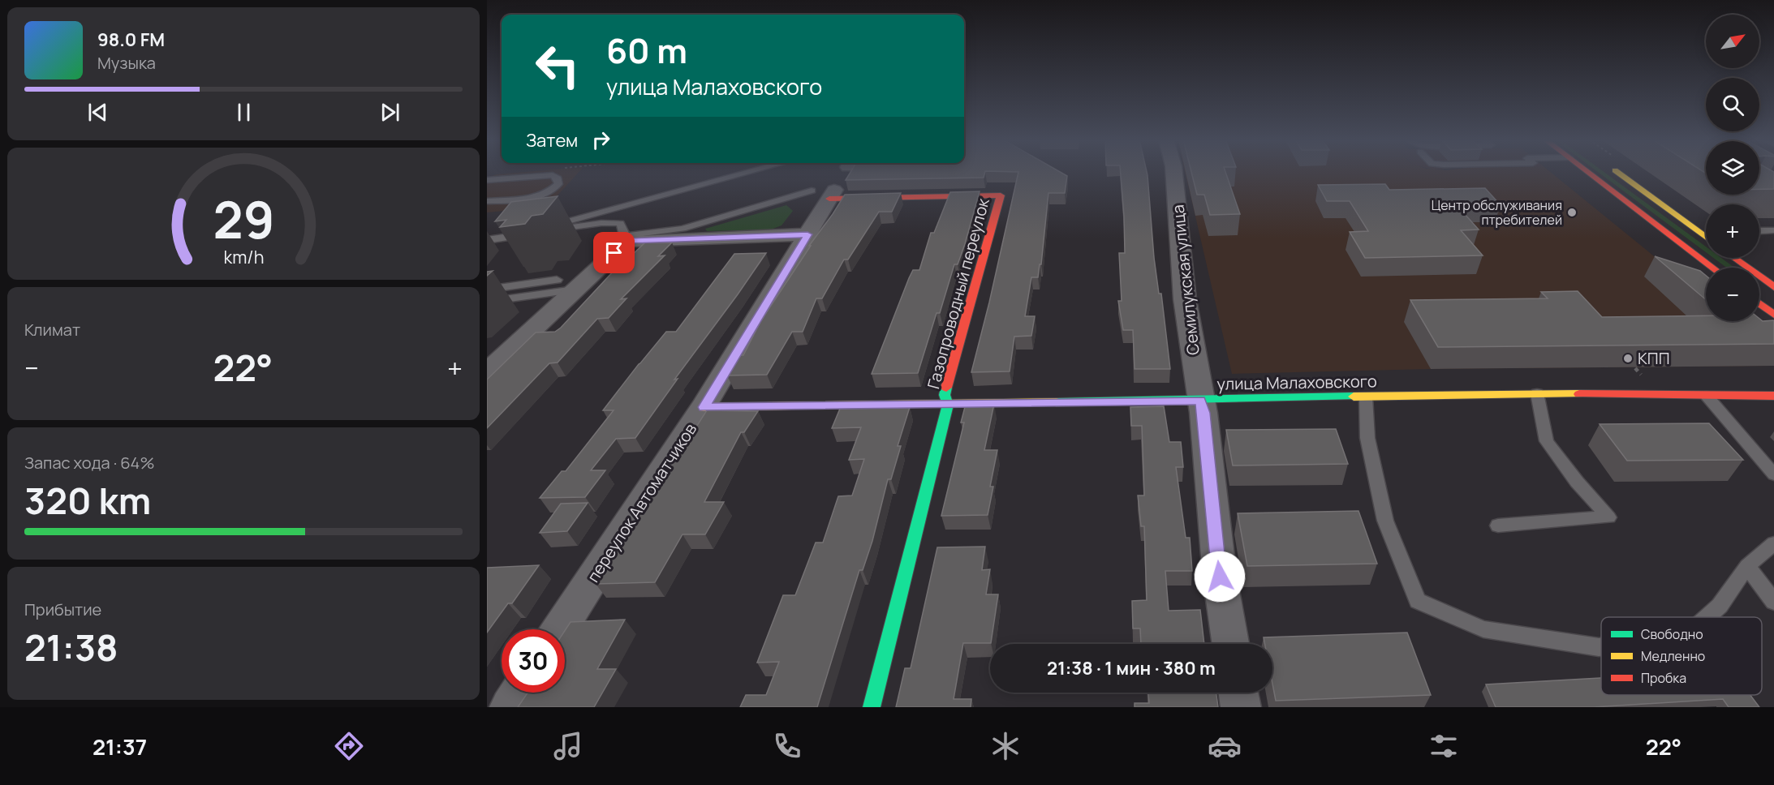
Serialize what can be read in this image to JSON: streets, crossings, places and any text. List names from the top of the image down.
{
  "streets": {
    "street": [
      "Семилукская улица",
      "Газопроводный переулок",
      "улица Малаховского",
      "переулок Автоматчиков"
    ]
  },
  "crossings": [
    ["Семилукская улица", "улица Малаховского"],
    ["Газопроводный переулок", "улица Малаховского"],
    ["Газопроводный переулок", "переулок Автоматчиков"],
    ["улица Малаховского", "переулок Автоматчиков"]
  ],
  "places": ["Центр обслуживания птребителей", "КПП"],
  "legend": ["Свободно", "Медленно", "Пробка"],
  "north": "top right",
  "page": {
    "map_buttons": ["+", "−"],
    "turn": ["60 m", "улица Малаховского"],
    "song": ["98.0 FM", "Музыка"],
    "then": "Затем",
    "tile": [
      "Климат",
      ["Запас хода · 64%", "320 km"],
      ["Прибытие", "21:38"]
    ],
    "heat": ["−", "22°", "+"],
    "limit": "30",
    "trip": "21:38 · 1 мин · 380 m",
    "tabs": ["21:37", "22°"],
    "gauge": ["29", "km/h"]
  }
}
